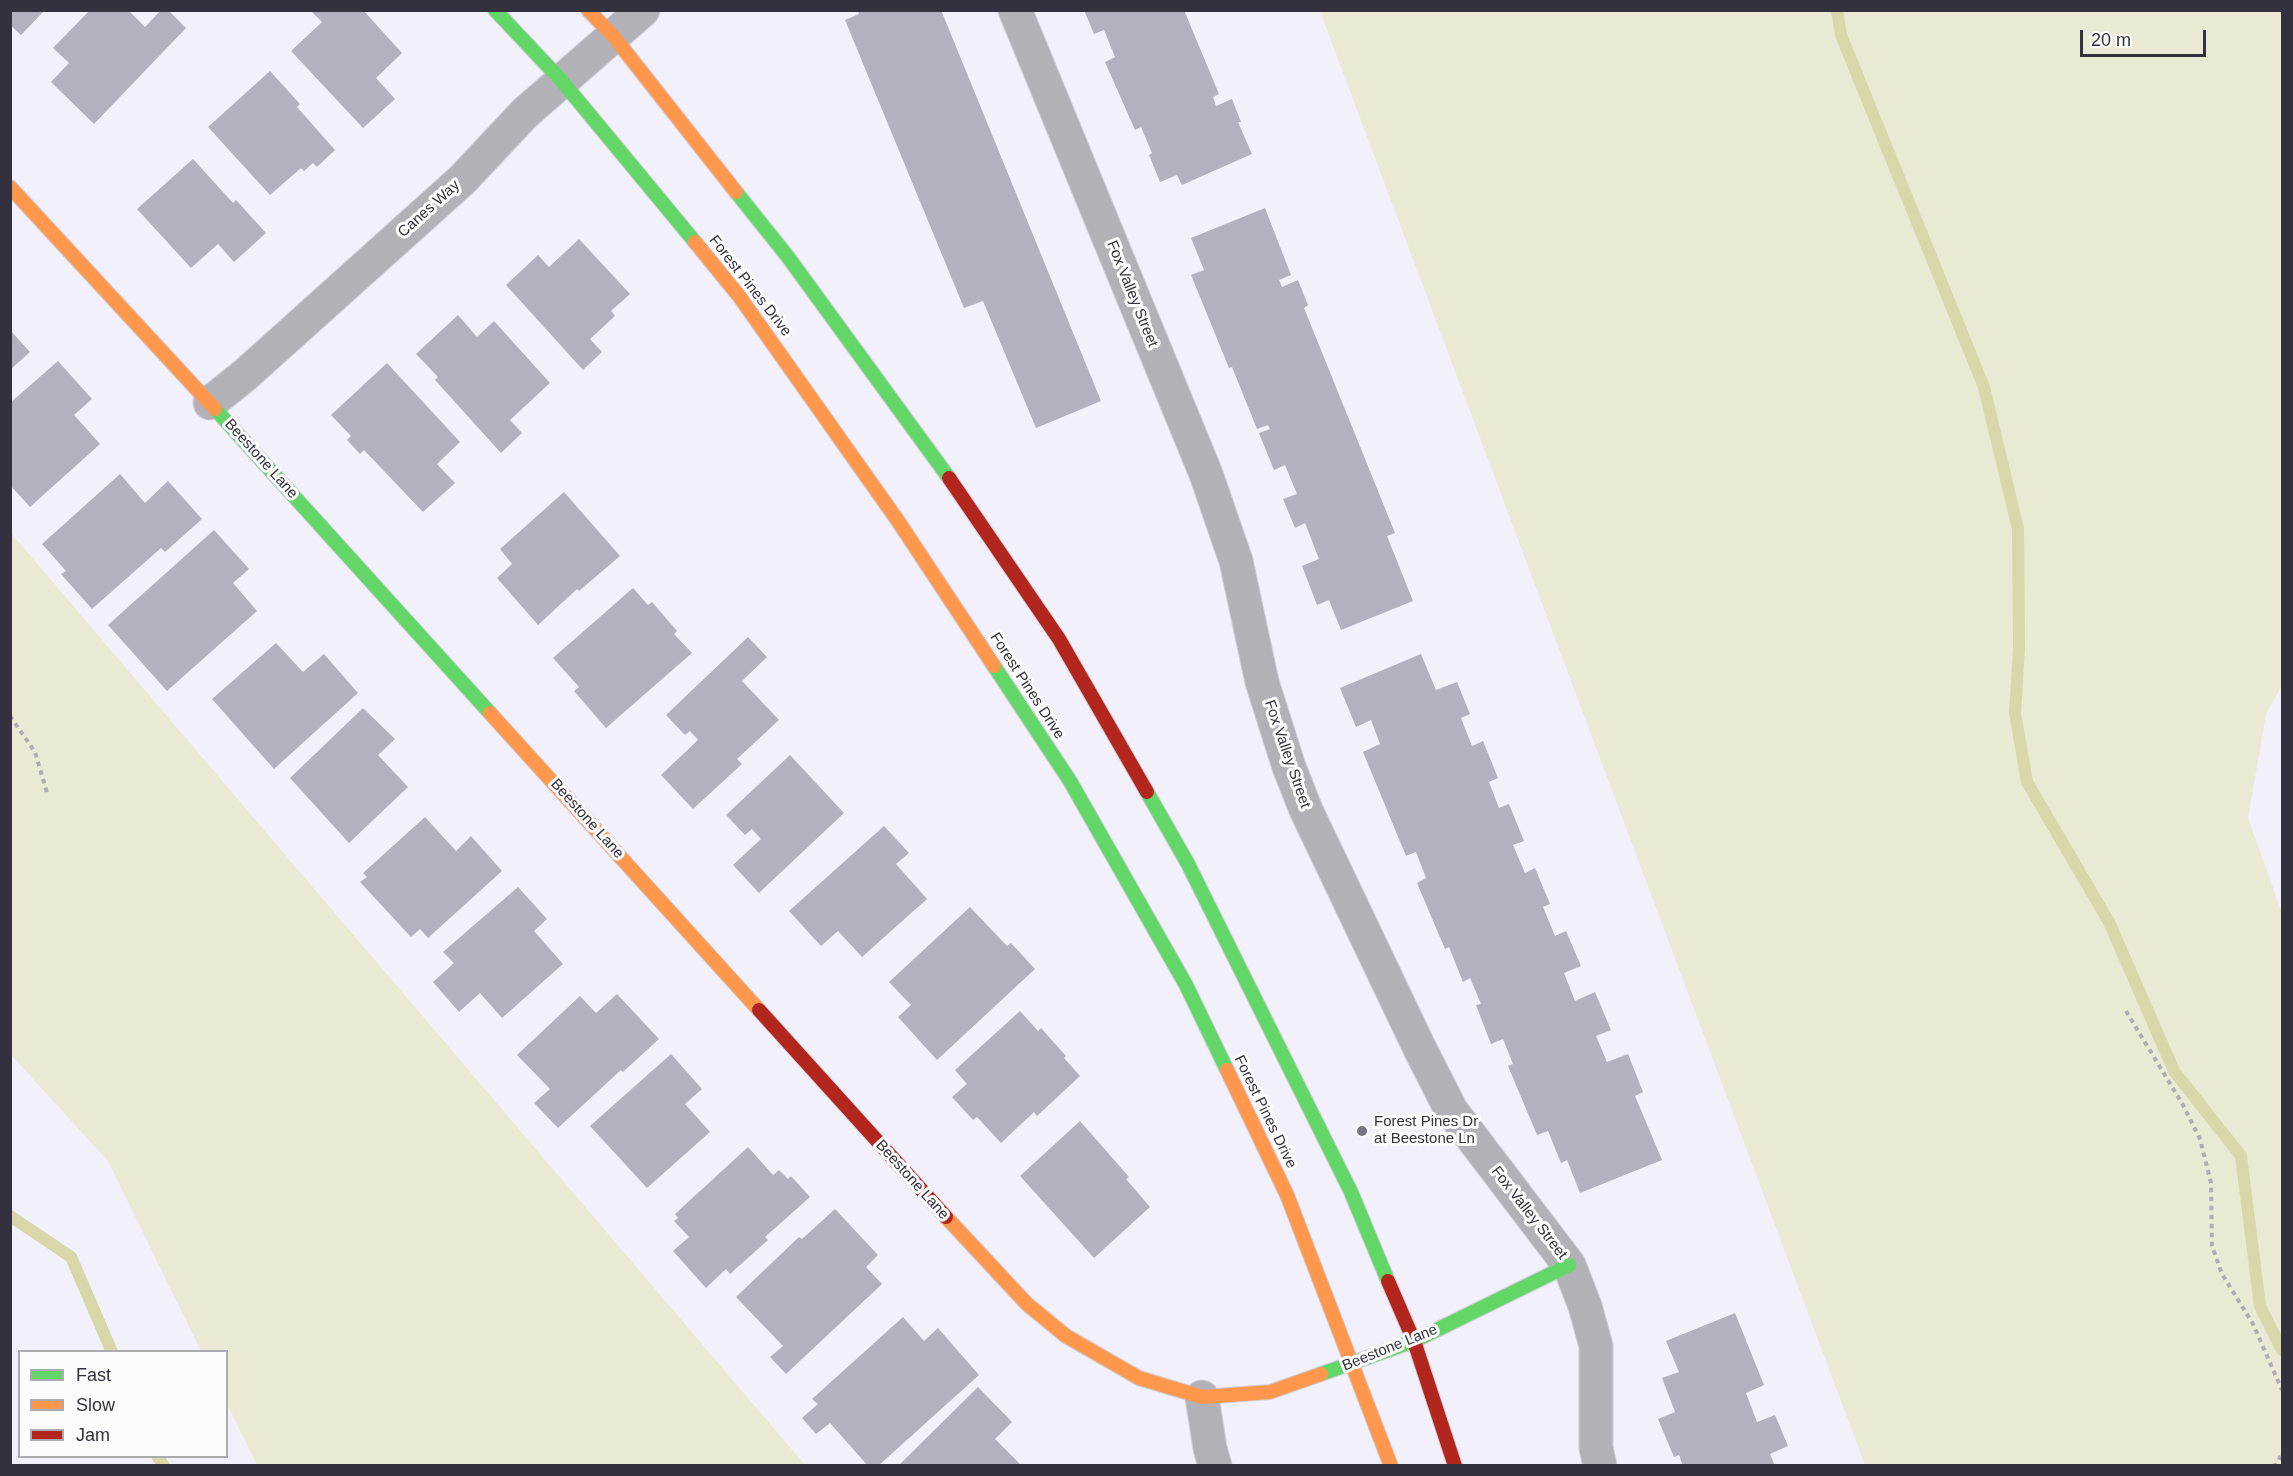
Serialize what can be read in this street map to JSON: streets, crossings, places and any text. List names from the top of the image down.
{
  "streets": {
    "street": [
      "Canes Way",
      "Forest Pines Drive",
      "Fox Valley Street",
      "Beestone Lane"
    ]
  },
  "crossings": [
    ["Canes Way", "Forest Pines Drive"],
    ["Canes Way", "Beestone Lane"],
    ["Forest Pines Drive", "Beestone Lane"],
    ["Fox Valley Street", "Beestone Lane"]
  ],
  "places": ["Forest Pines Dr at Beestone Ln"],
  "legend": ["Fast", "Slow", "Jam"],
  "scale_bar": "20 m"
}
